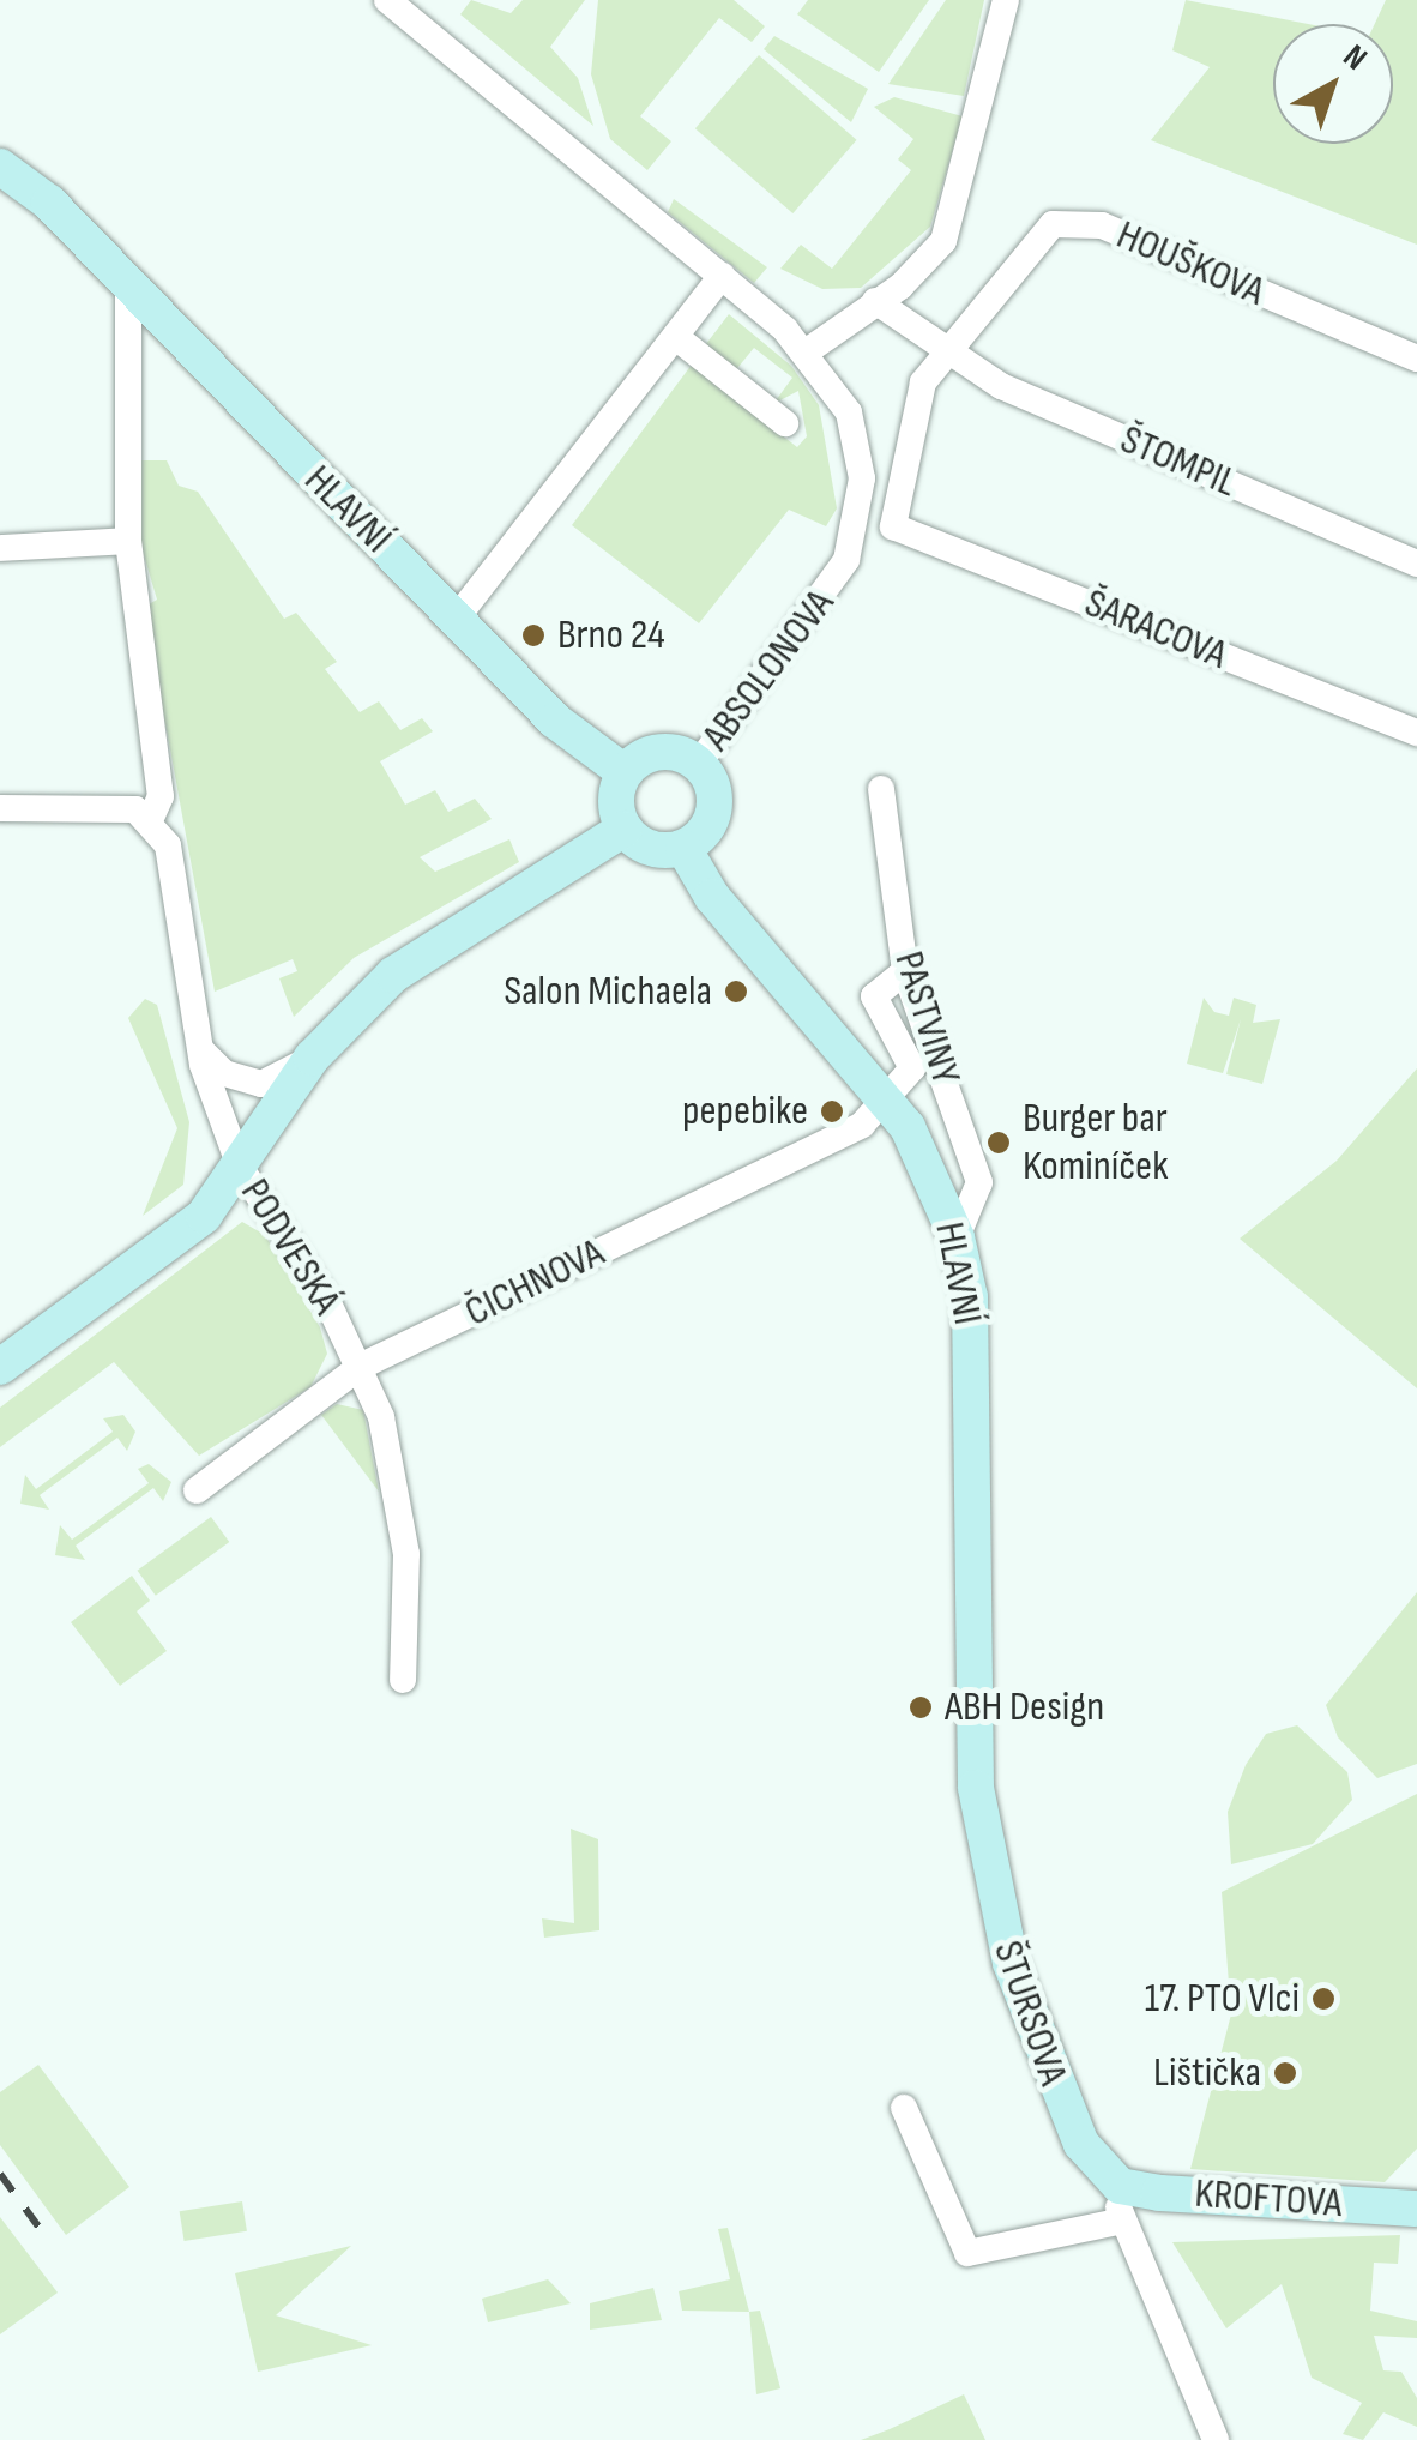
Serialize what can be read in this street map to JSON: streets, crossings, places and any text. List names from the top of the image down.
{
  "streets": {
    "street": [
      "HOUŠKOVA",
      "ŠTOMPIL",
      "HLAVNÍ",
      "ŠARACOVA",
      "ABSOLONOVA",
      "PASTVINY",
      "PODVESKÁ",
      "ČICHNOVA",
      "ŠTURSOVA",
      "KROFTOVA"
    ]
  },
  "crossings": [
    ["HOUŠKOVA", "ŠTOMPIL"],
    ["HOUŠKOVA", "ŠARACOVA"],
    ["ŠTOMPIL", "ŠARACOVA"],
    ["HLAVNÍ", "ABSOLONOVA"],
    ["HLAVNÍ", "PASTVINY"],
    ["HLAVNÍ", "PODVESKÁ"],
    ["HLAVNÍ", "ČICHNOVA"],
    ["HLAVNÍ", "ŠTURSOVA"],
    ["PODVESKÁ", "ČICHNOVA"],
    ["ŠTURSOVA", "KROFTOVA"]
  ],
  "places": [
    "Brno 24",
    "Salon Michaela",
    "pepebike",
    "Burger bar Kominíček",
    "ABH Design",
    "17. PTO Vlci",
    "Lištička"
  ],
  "north": "top right"
}
